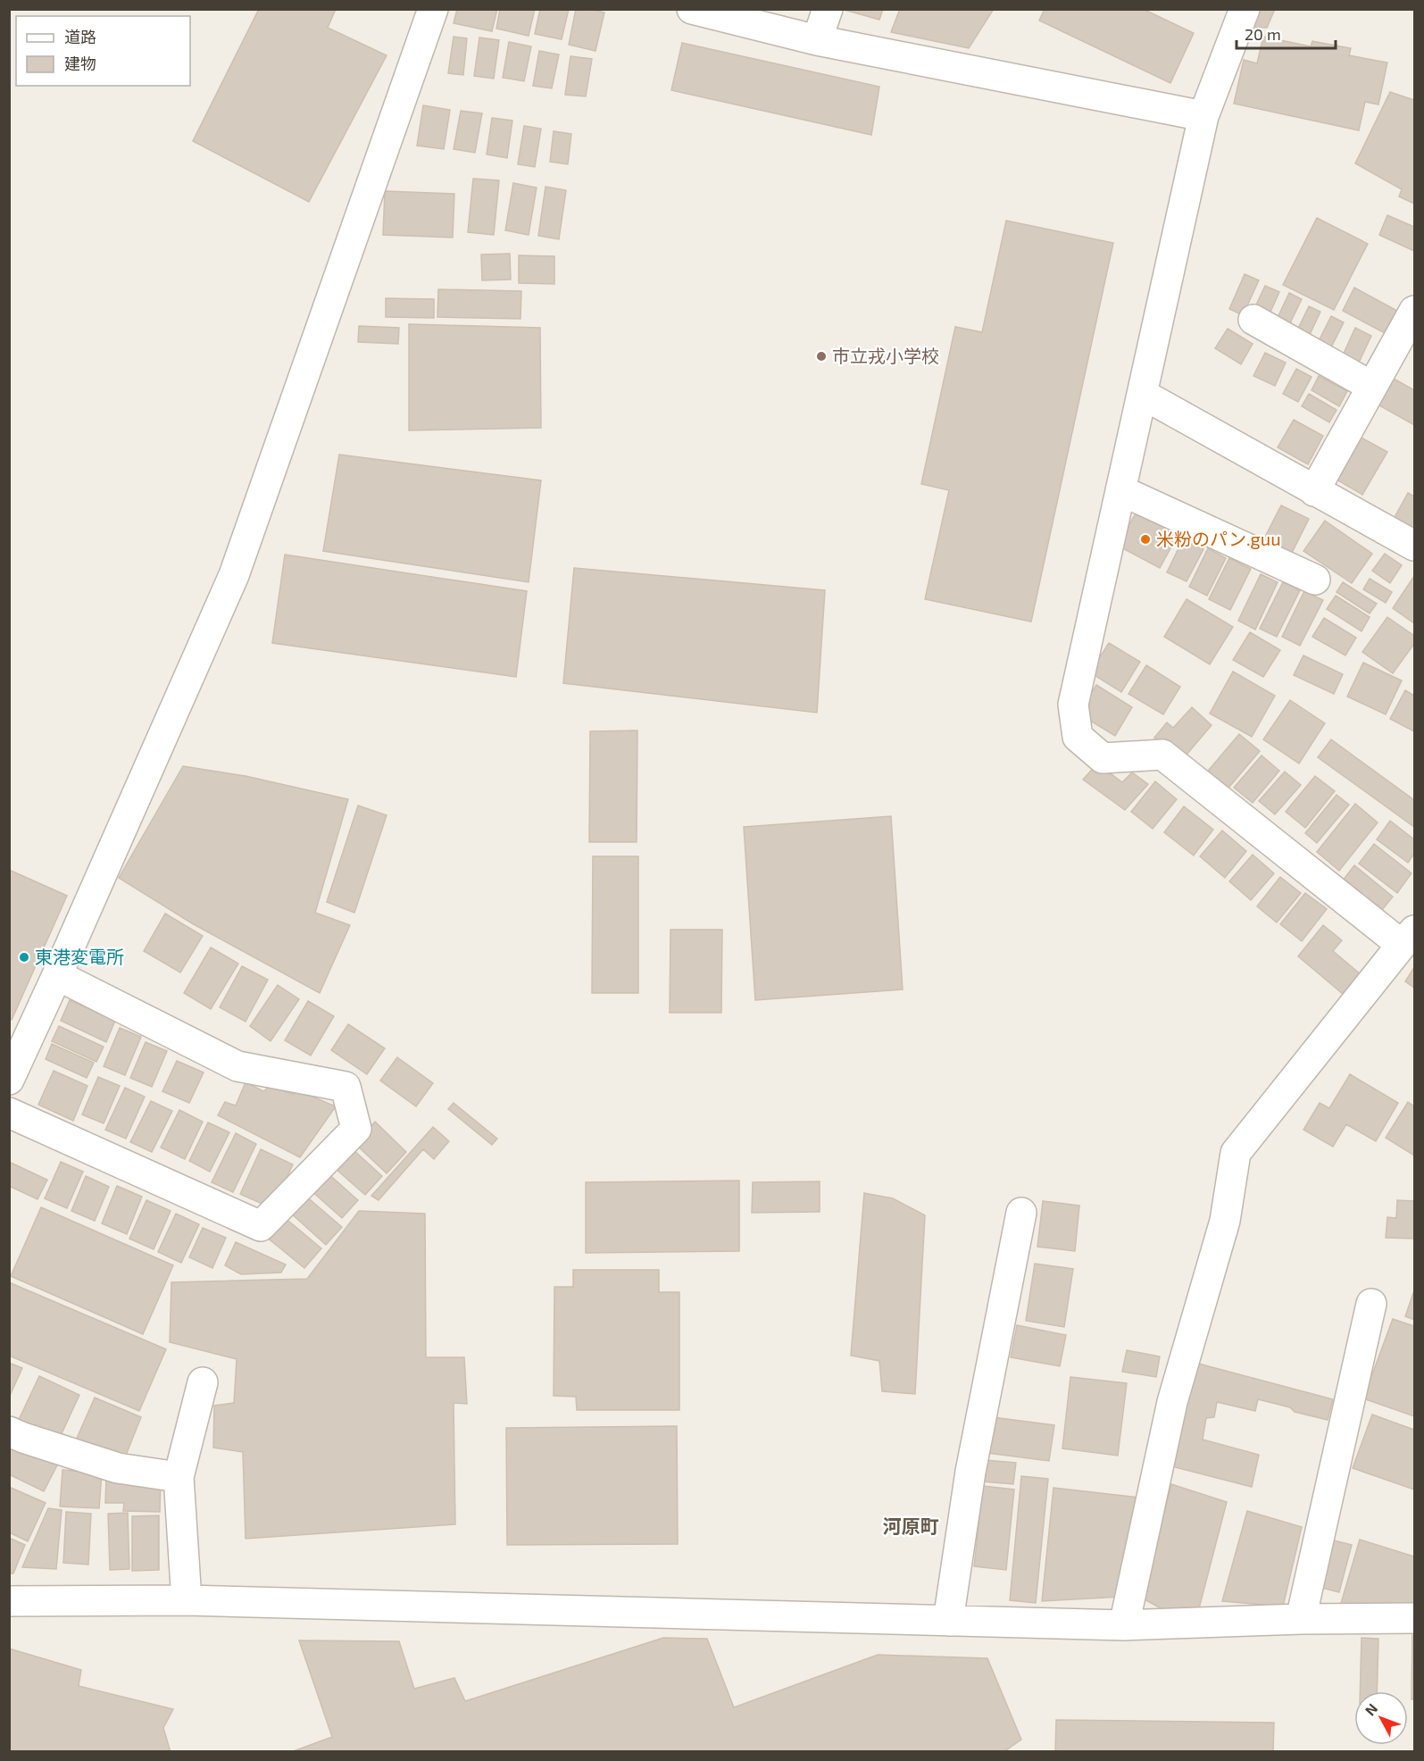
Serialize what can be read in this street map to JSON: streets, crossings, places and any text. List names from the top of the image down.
{
  "districts": ["河原町"],
  "places": ["市立戎小学校", "米粉のパン.guu", "東港変電所"],
  "legend": ["道路", "建物"],
  "scale_bar": "20 m",
  "north": "top left"
}
